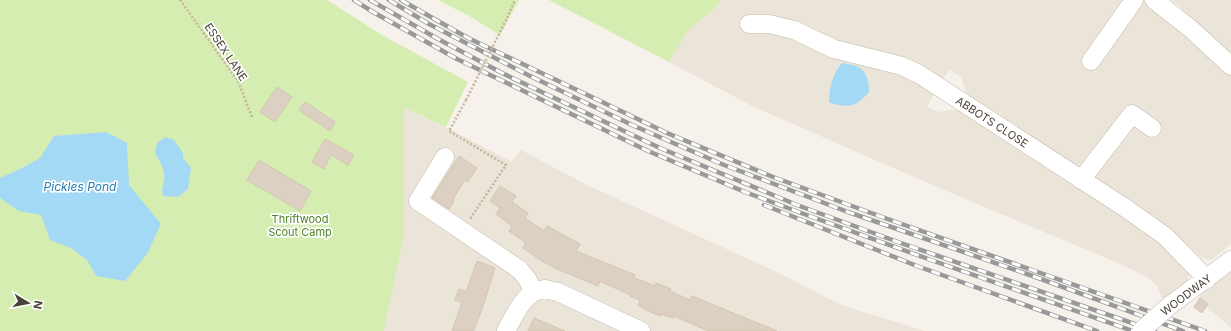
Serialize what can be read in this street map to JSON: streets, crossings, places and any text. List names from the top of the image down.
{
  "streets": {
    "street": ["ABBOTS CLOSE", "WOODWAY"],
    "path": ["ESSEX LANE"]
  },
  "crossings": [
    ["ABBOTS CLOSE", "WOODWAY"]
  ],
  "water": ["Pickles Pond"],
  "parks": ["Thriftwood Scout Camp"],
  "north": "right"
}
